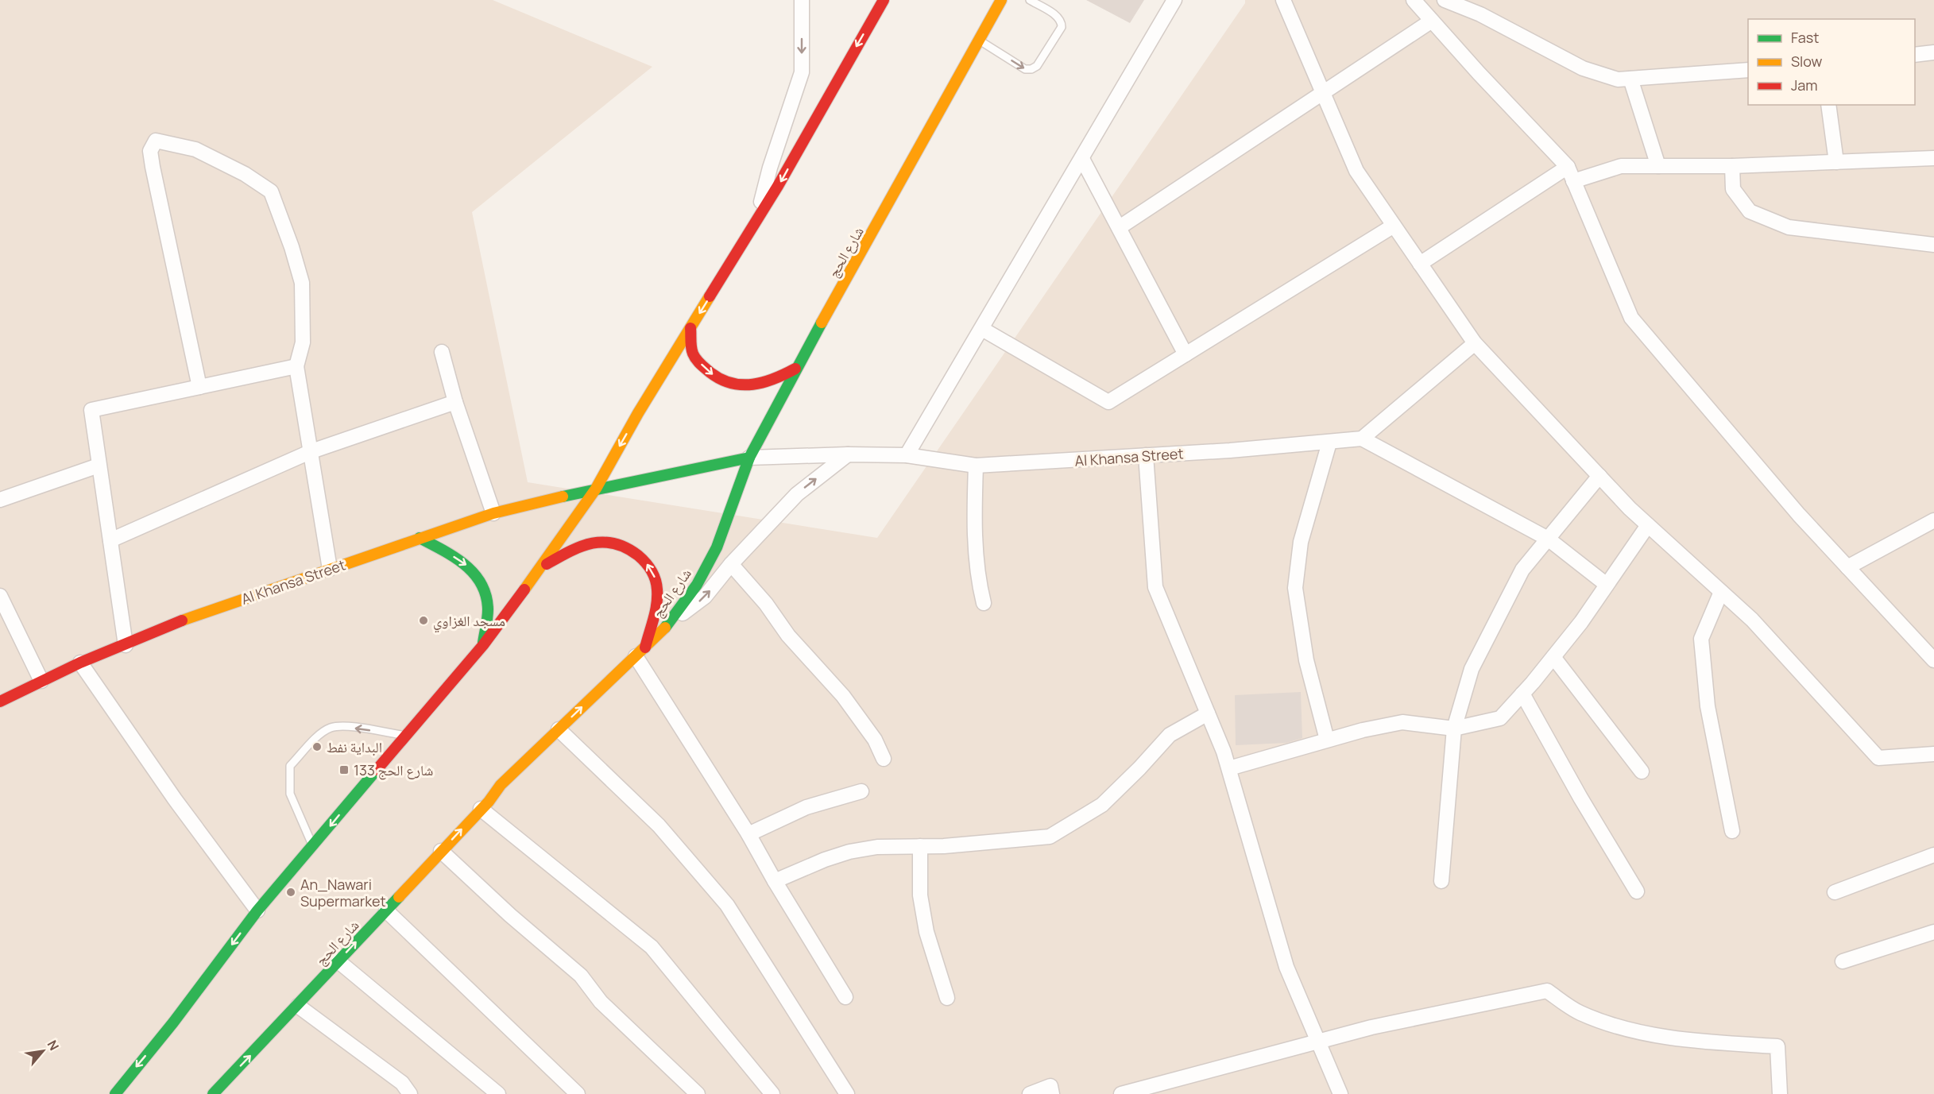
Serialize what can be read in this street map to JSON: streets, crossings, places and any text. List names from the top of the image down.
{
  "streets": {
    "main road": ["شارع الحج", "Al Khansa Street"]
  },
  "crossings": [
    ["شارع الحج", "Al Khansa Street"]
  ],
  "places": {
    "other": ["مسجد الغزاوي", "البداية نفط", "An_Nawari Supermarket"],
    "transit": ["شارع الحج 133"]
  },
  "legend": ["Fast", "Slow", "Jam"],
  "north": "top right"
}
